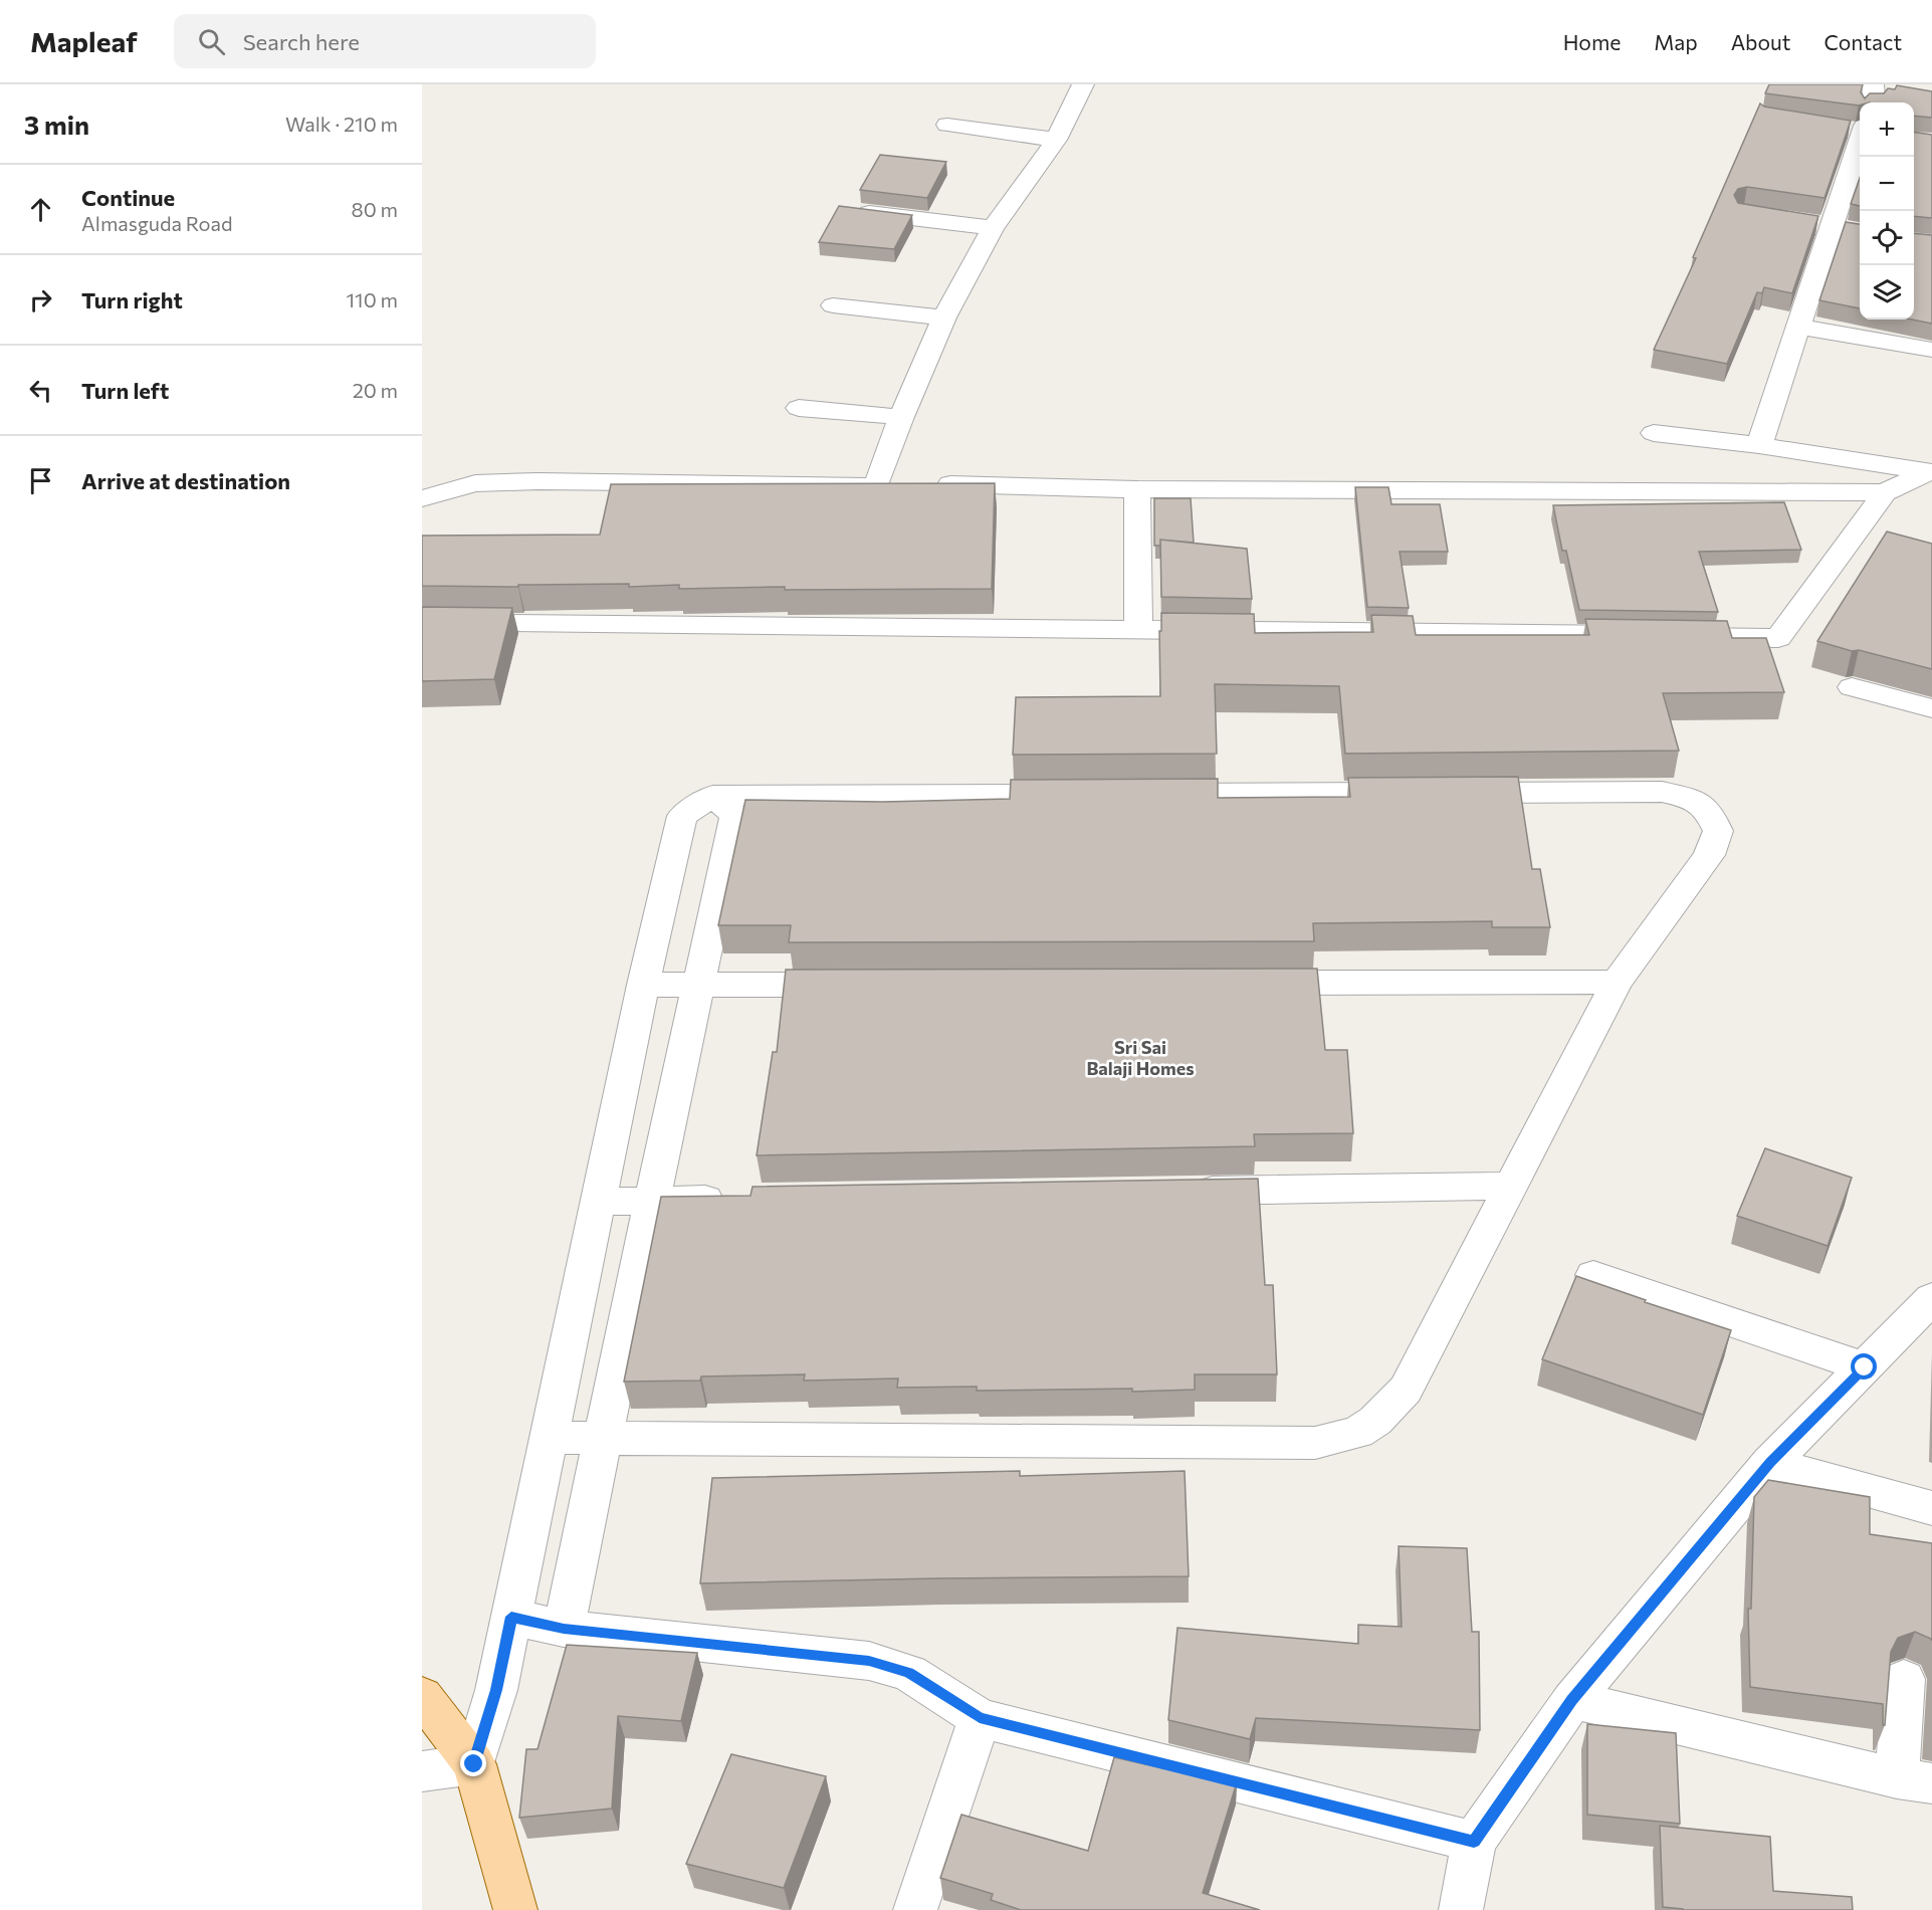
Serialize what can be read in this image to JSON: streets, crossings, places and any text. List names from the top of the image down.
{
  "districts": ["Sri Sai Balaji Homes"],
  "page": {
    "header": "Mapleaf",
    "search": "Search here",
    "nav": [
      "Home",
      "Map",
      "About",
      "Contact"
    ],
    "heading": ["3 min", "Walk · 210 m"],
    "map_buttons": ["+", "−"],
    "list": [
      ["Continue", "Almasguda Road", "80 m"],
      ["Turn right", "110 m"],
      ["Turn left", "20 m"],
      "Arrive at destination"
    ]
  }
}
